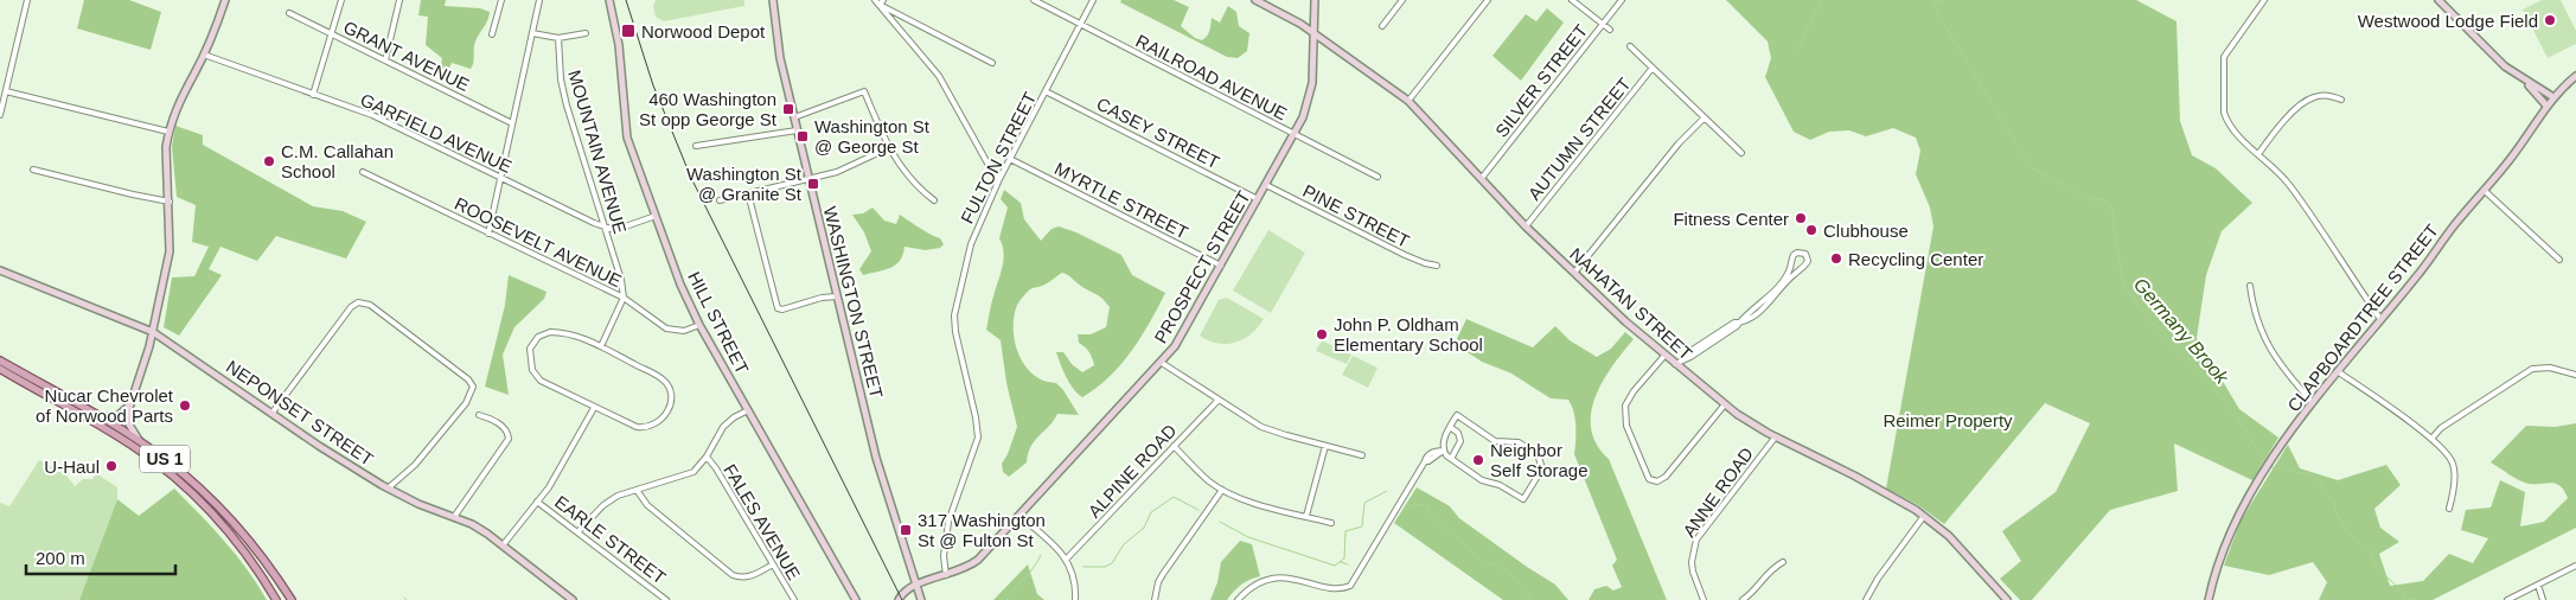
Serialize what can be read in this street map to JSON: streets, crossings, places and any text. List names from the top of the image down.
{
  "streets": {
    "main road": ["US 1"],
    "street": [
      "GRANT AVENUE",
      "RAILROAD AVENUE",
      "SILVER STREET",
      "GARFIELD AVENUE",
      "CASEY STREET",
      "AUTUMN STREET",
      "MOUNTAIN AVENUE",
      "FULTON STREET",
      "MYRTLE STREET",
      "PINE STREET",
      "ROOSEVELT AVENUE",
      "PROSPECT STREET",
      "WASHINGTON STREET",
      "NAHATAN STREET",
      "CLAPBOARDTREE STREET",
      "HILL STREET",
      "NEPONSET STREET",
      "ALPINE ROAD",
      "ANNE ROAD",
      "FALES AVENUE",
      "EARLE STREET"
    ]
  },
  "crossings": [
    ["RAILROAD AVENUE", "FULTON STREET"],
    ["RAILROAD AVENUE", "PROSPECT STREET"],
    ["SILVER STREET", "NAHATAN STREET"],
    ["GARFIELD AVENUE", "MOUNTAIN AVENUE"],
    ["CASEY STREET", "FULTON STREET"],
    ["CASEY STREET", "PROSPECT STREET"],
    ["AUTUMN STREET", "NAHATAN STREET"],
    ["MOUNTAIN AVENUE", "ROOSEVELT AVENUE"],
    ["FULTON STREET", "MYRTLE STREET"],
    ["FULTON STREET", "PROSPECT STREET"],
    ["MYRTLE STREET", "PROSPECT STREET"],
    ["PINE STREET", "PROSPECT STREET"],
    ["ROOSEVELT AVENUE", "HILL STREET"],
    ["PROSPECT STREET", "WASHINGTON STREET"],
    ["PROSPECT STREET", "NAHATAN STREET"],
    ["NAHATAN STREET", "ANNE ROAD"]
  ],
  "water": ["Germany Brook"],
  "parks": ["Reimer Property"],
  "places": {
    "other": [
      "Westwood Lodge Field",
      "C.M. Callahan School",
      "Fitness Center",
      "Clubhouse",
      "Recycling Center",
      "John P. Oldham Elementary School",
      "Nucar Chevrolet of Norwood Parts",
      "Neighbor Self Storage",
      "U-Haul"
    ],
    "transit": [
      "Norwood Depot",
      "460 Washington St opp George St",
      "Washington St @ George St",
      "Washington St @ Granite St",
      "317 Washington St @ Fulton St"
    ]
  },
  "scale_bar": "200 m"
}
